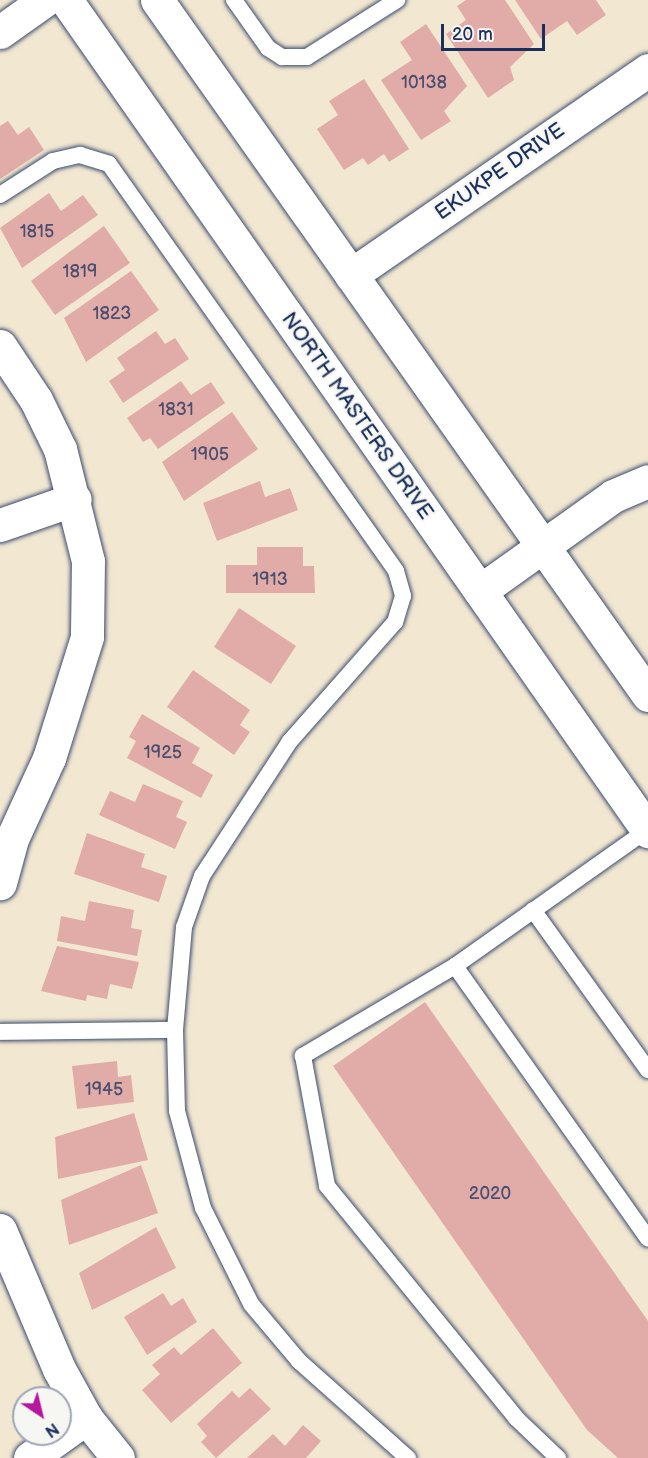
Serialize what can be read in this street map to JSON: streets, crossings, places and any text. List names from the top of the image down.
{
  "streets": {
    "main road": ["EKUKPE DRIVE", "NORTH MASTERS DRIVE"]
  },
  "house_numbers": [
    "10138",
    "1815",
    "1819",
    "1823",
    "1831",
    "1905",
    "1913",
    "1925",
    "1945",
    "2020"
  ],
  "scale_bar": "20 m",
  "north": "bottom right"
}
